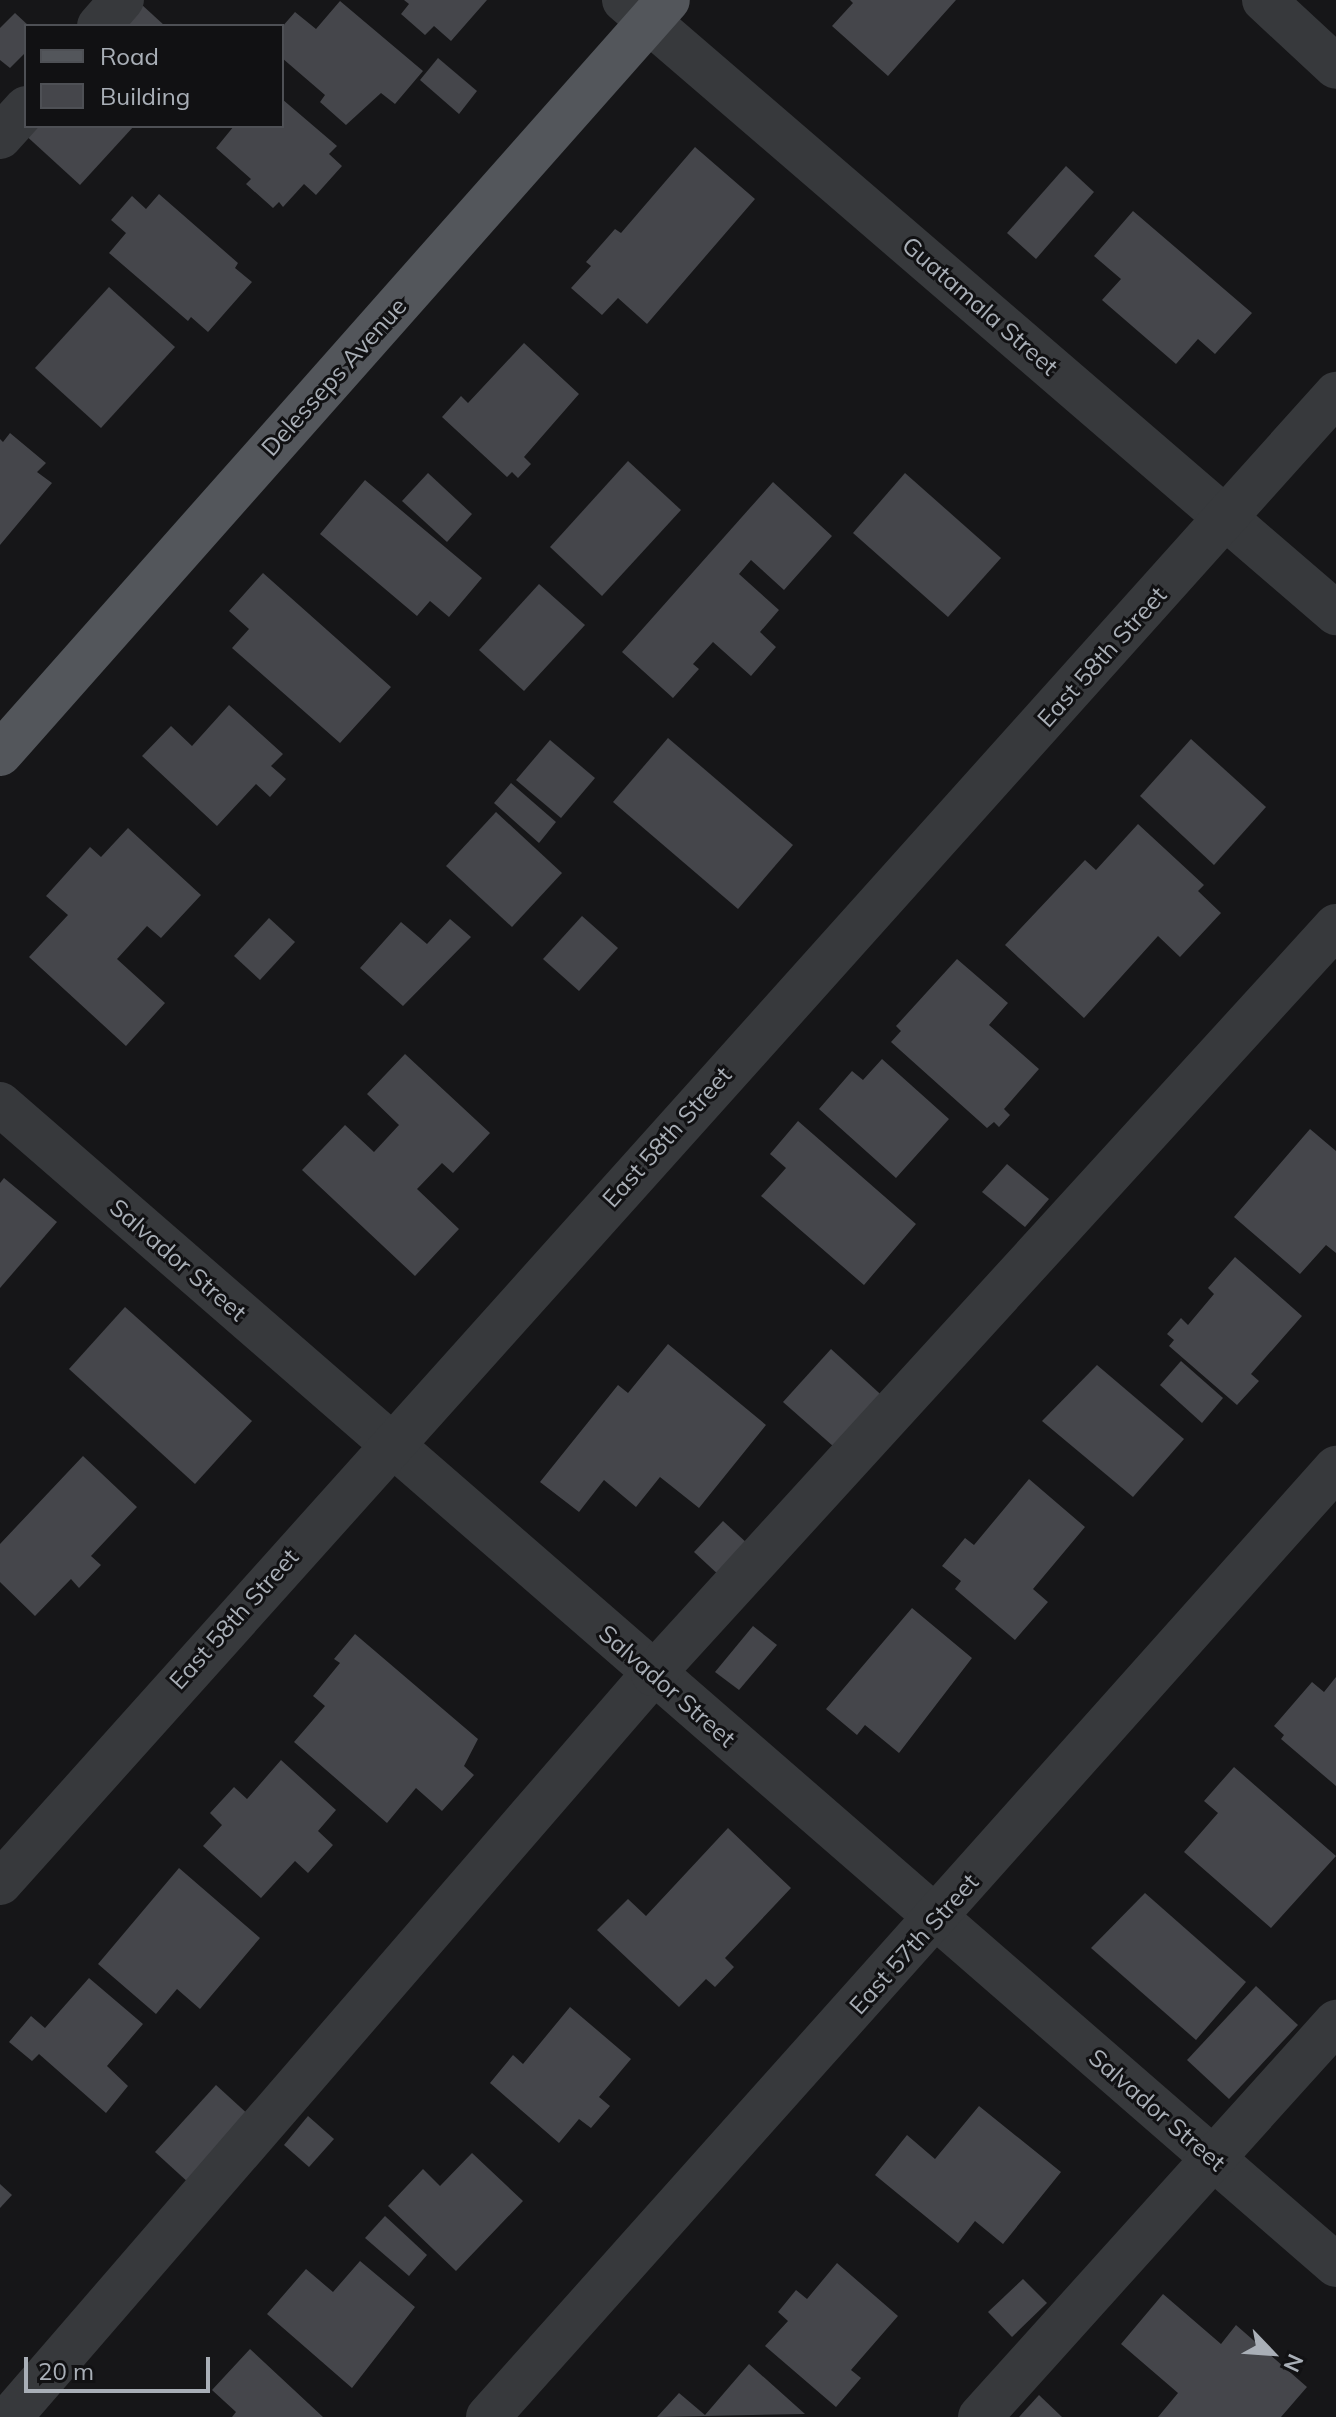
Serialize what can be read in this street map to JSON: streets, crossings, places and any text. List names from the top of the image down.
{
  "streets": {
    "main road": ["Delesseps Avenue"],
    "street": [
      "Guatamala Street",
      "East 58th Street",
      "Salvador Street",
      "East 57th Street"
    ]
  },
  "crossings": [
    ["Guatamala Street", "Delesseps Avenue"],
    ["Guatamala Street", "East 58th Street"],
    ["East 58th Street", "Salvador Street"],
    ["Salvador Street", "East 57th Street"]
  ],
  "legend": ["Road", "Building"],
  "scale_bar": "20 m",
  "north": "bottom right"
}
